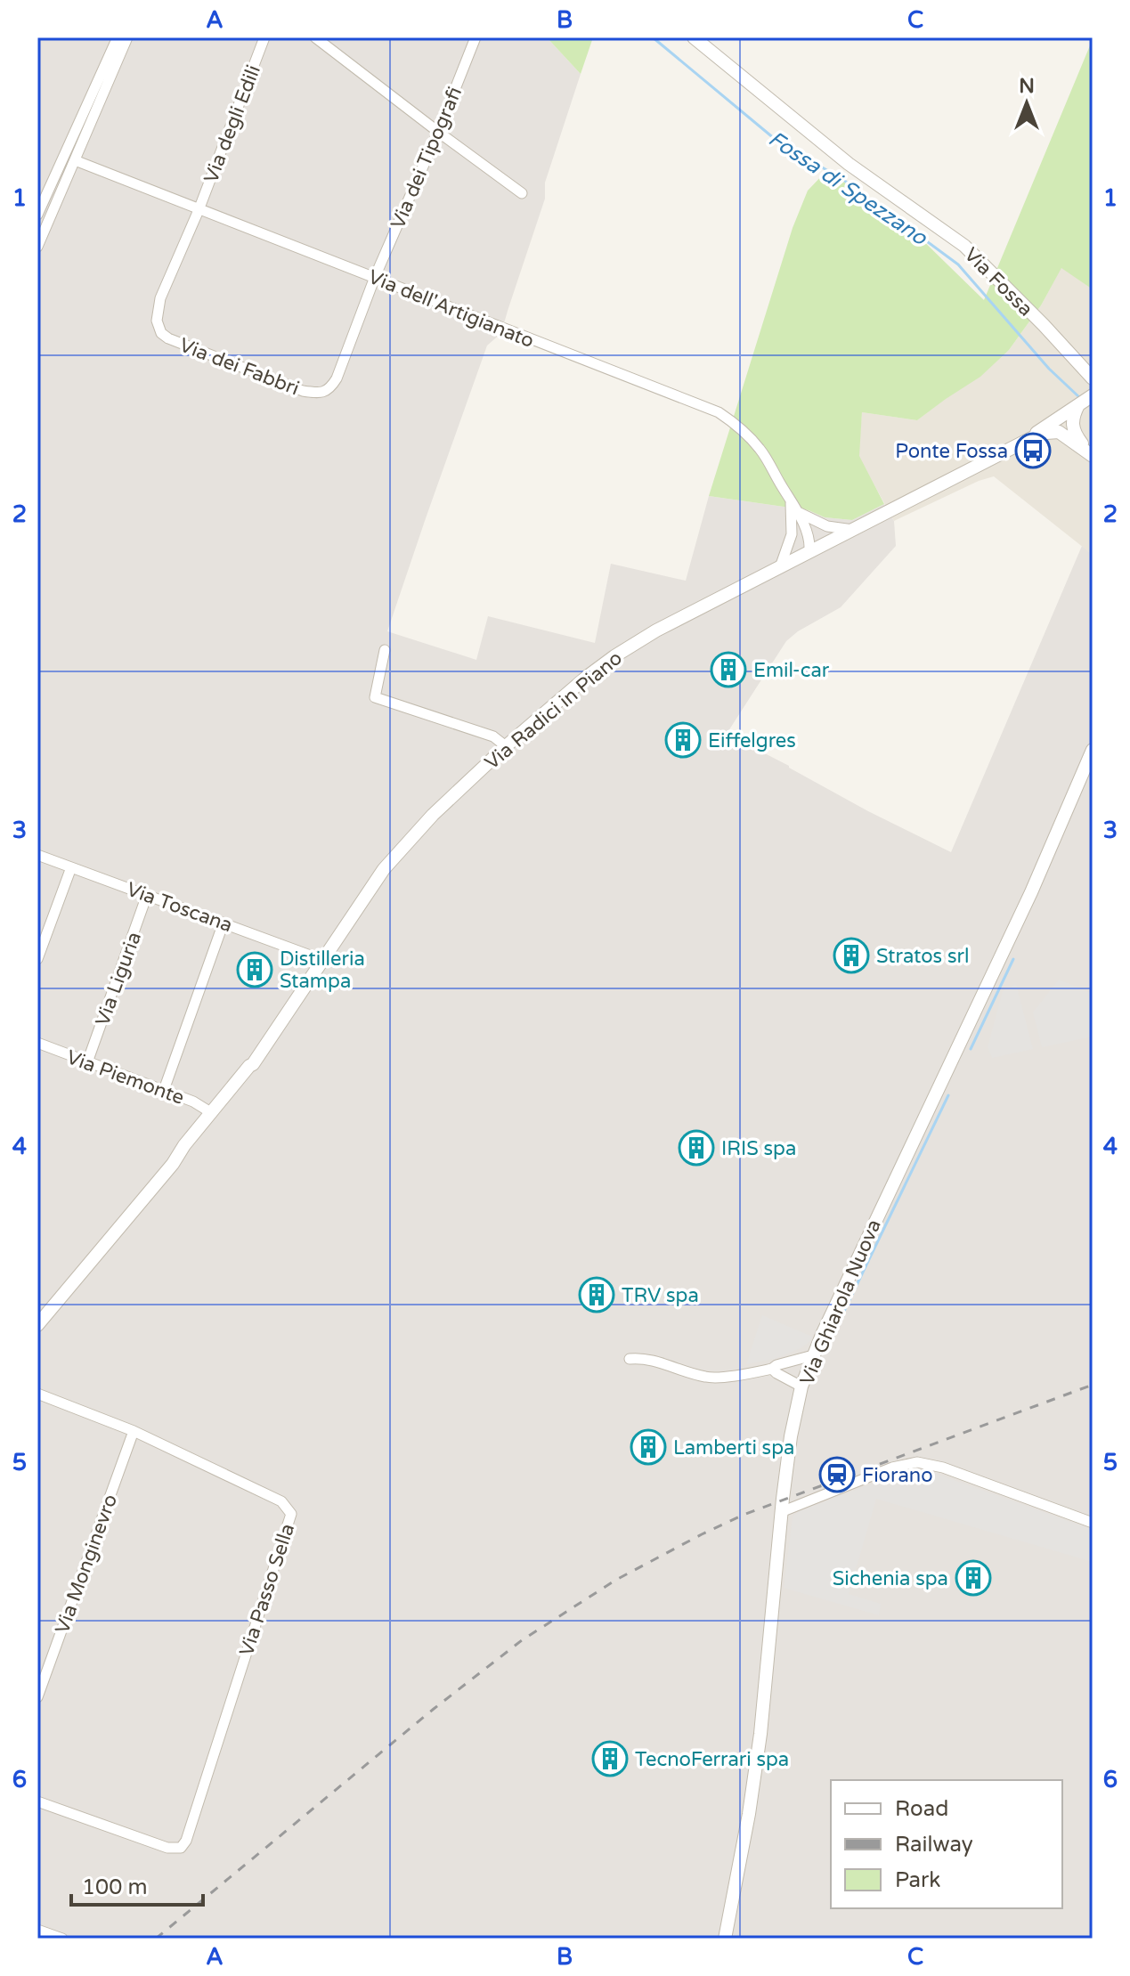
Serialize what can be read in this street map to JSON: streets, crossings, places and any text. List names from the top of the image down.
{
  "streets": {
    "street": [
      "Via degli Edili",
      "Via dei Tipografi",
      "Via Fossa",
      "Via dell'Artigianato",
      "Via dei Fabbri",
      "Via Radici in Piano",
      "Via Toscana",
      "Via Liguria",
      "Via Piemonte",
      "Via Ghiarola Nuova",
      "Via Monginevro",
      "Via Passo Sella"
    ]
  },
  "crossings": [
    ["Via degli Edili", "Via dell'Artigianato"],
    ["Via degli Edili", "Via dei Fabbri"],
    ["Via dei Tipografi", "Via dell'Artigianato"],
    ["Via dei Tipografi", "Via dei Fabbri"],
    ["Via dell'Artigianato", "Via dei Fabbri"],
    ["Via dell'Artigianato", "Via Radici in Piano"],
    ["Via Radici in Piano", "Via Toscana"],
    ["Via Toscana", "Via Liguria"],
    ["Via Liguria", "Via Piemonte"],
    ["Via Monginevro", "Via Passo Sella"]
  ],
  "water": ["Fossa di Spezzano"],
  "places": {
    "bus stop": ["Ponte Fossa"],
    "building": [
      "Emil-car",
      "Eiffelgres",
      "Stratos srl",
      "Distilleria Stampa",
      "IRIS spa",
      "TRV spa",
      "Lamberti spa",
      "Sichenia spa",
      "TecnoFerrari spa"
    ],
    "station": ["Fiorano"]
  },
  "legend": ["Road", "Railway", "Park"],
  "scale_bar": "100 m",
  "north": "top",
  "grid": {
    "columns": ["A", "B", "C"],
    "rows": [
      "1",
      "2",
      "3",
      "4",
      "5",
      "6"
    ]
  }
}
